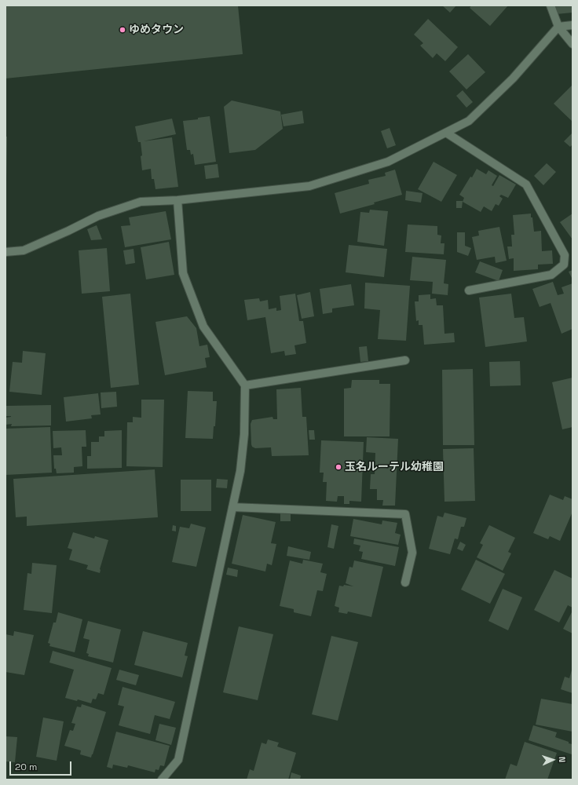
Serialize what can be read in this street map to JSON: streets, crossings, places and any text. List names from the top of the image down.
{
  "places": ["ゆめタウン", "玉名ルーテル幼稚園"],
  "scale_bar": "20 m",
  "north": "right"
}
